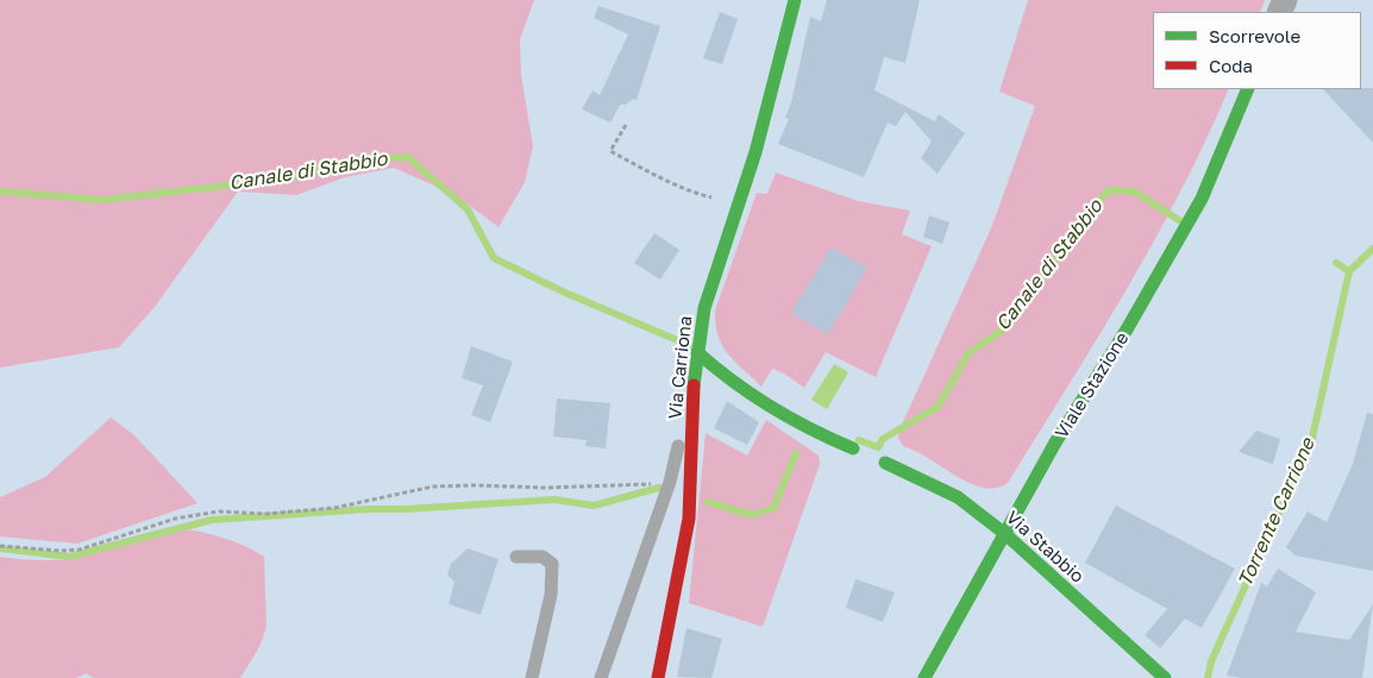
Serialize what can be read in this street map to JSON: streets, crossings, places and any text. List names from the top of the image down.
{
  "streets": {
    "street": ["Via Carriona", "Viale Stazione", "Via Stabbio"]
  },
  "crossings": [
    ["Viale Stazione", "Via Stabbio"]
  ],
  "water": ["Canale di Stabbio", "Torrente Carrione"],
  "legend": ["Scorrevole", "Coda"]
}
